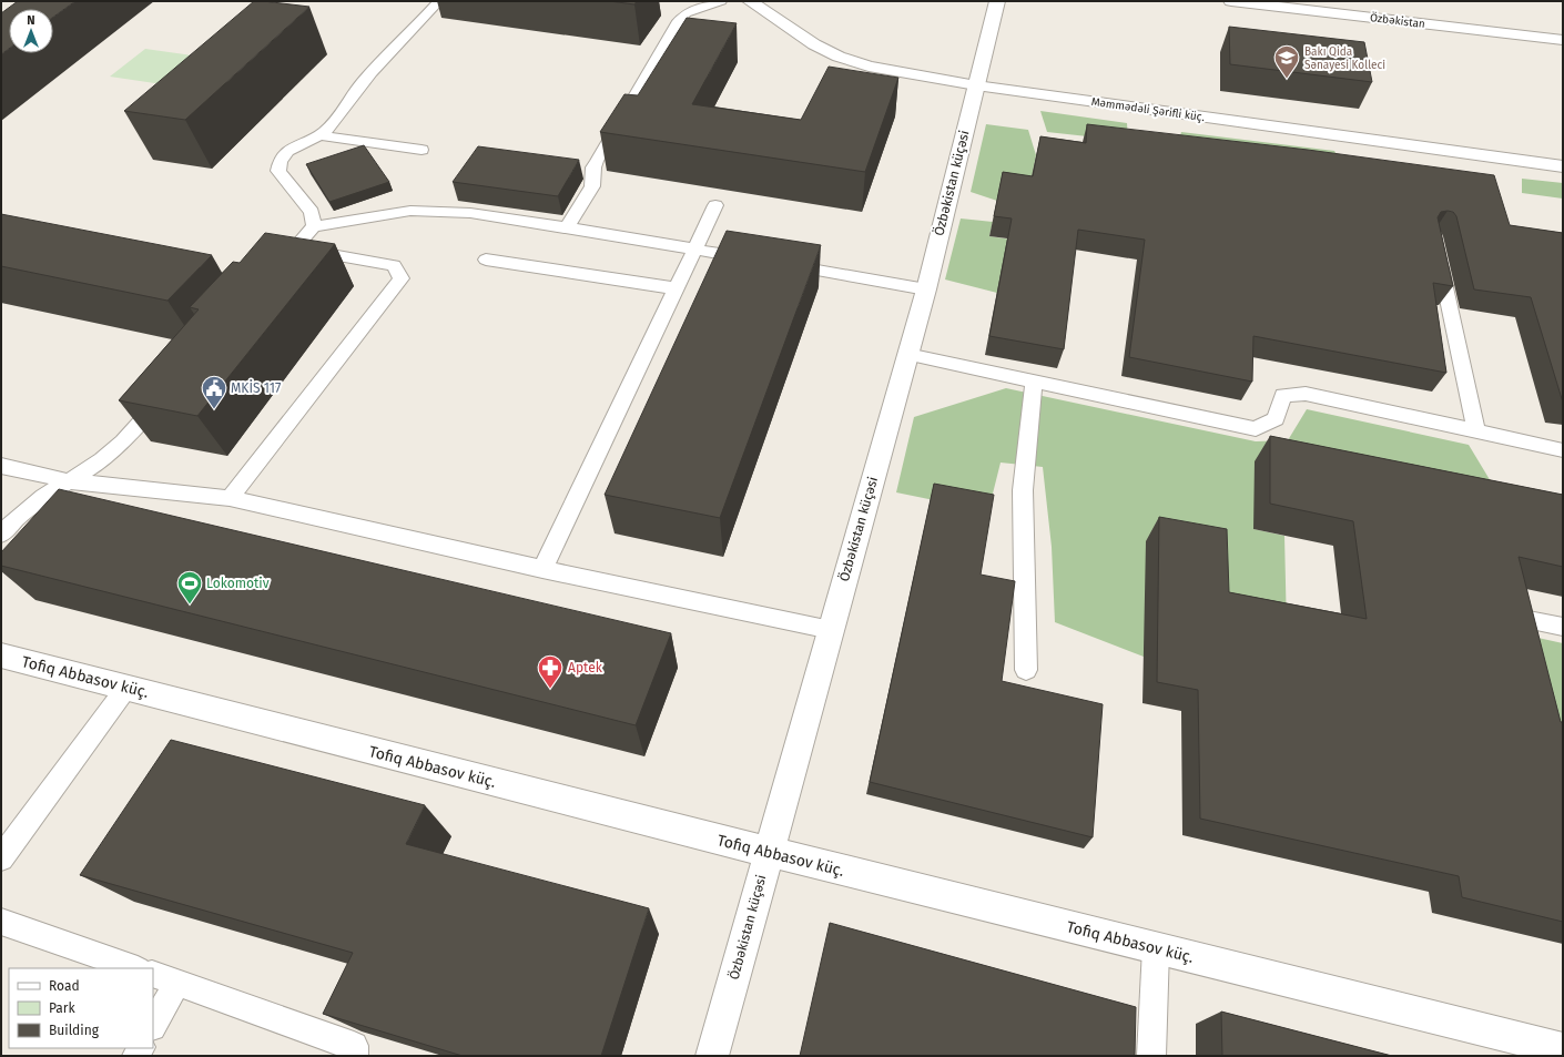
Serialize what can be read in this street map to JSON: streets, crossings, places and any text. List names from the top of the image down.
{
  "streets": {
    "street": [
      "Özbəkistan",
      "Məmmədəli Şərifli küç.",
      "Özbəkistan küçəsi",
      "Tofiq Abbasov küç."
    ]
  },
  "crossings": [
    ["Məmmədəli Şərifli küç.", "Özbəkistan küçəsi"],
    ["Özbəkistan küçəsi", "Tofiq Abbasov küç."]
  ],
  "places": {
    "school or university": ["Bakı Qida Sənayesi Kolleci"],
    "public building": ["MKİS 117"],
    "sports": ["Lokomotiv"],
    "pharmacy": ["Aptek"]
  },
  "legend": ["Road", "Park", "Building"],
  "north": "top"
}
